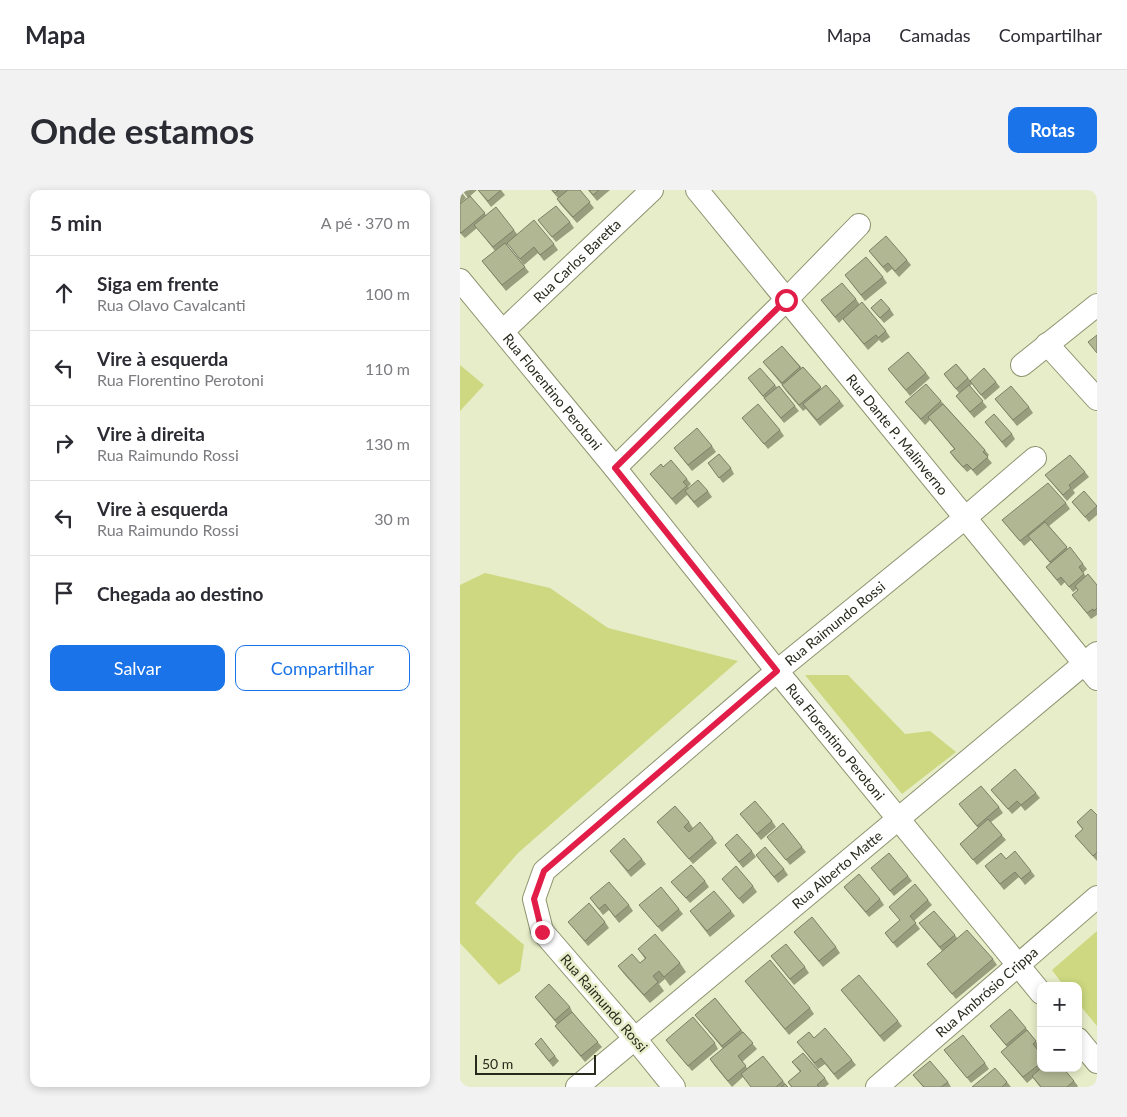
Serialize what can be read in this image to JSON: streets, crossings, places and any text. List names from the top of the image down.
{
  "streets": {
    "street": [
      "Rua Carlos Baretta",
      "Rua Florentino Perotoni",
      "Rua Dante P. Malinverno",
      "Rua Raimundo Rossi",
      "Rua Alberto Matte",
      "Rua Ambrósio Crippa"
    ]
  },
  "crossings": [
    ["Rua Carlos Baretta", "Rua Florentino Perotoni"],
    ["Rua Florentino Perotoni", "Rua Raimundo Rossi"],
    ["Rua Florentino Perotoni", "Rua Alberto Matte"],
    ["Rua Florentino Perotoni", "Rua Ambrósio Crippa"],
    ["Rua Dante P. Malinverno", "Rua Raimundo Rossi"],
    ["Rua Dante P. Malinverno", "Rua Alberto Matte"],
    ["Rua Raimundo Rossi", "Rua Alberto Matte"]
  ],
  "scale_bar": "50 m",
  "page": {
    "header": "Mapa",
    "nav": ["Mapa", "Camadas", "Compartilhar"],
    "buttons": [
      "Rotas",
      ["Salvar", "Compartilhar"]
    ],
    "title": "Onde estamos",
    "heading": ["5 min", "A pé · 370 m"],
    "list": [
      ["Siga em frente", "Rua Olavo Cavalcanti", "100 m"],
      ["Vire à esquerda", "Rua Florentino Perotoni", "110 m"],
      ["Vire à direita", "Rua Raimundo Rossi", "130 m"],
      ["Vire à esquerda", "Rua Raimundo Rossi", "30 m"],
      "Chegada ao destino"
    ],
    "map_buttons": ["+", "−"],
    "scale": "50 m"
  }
}
